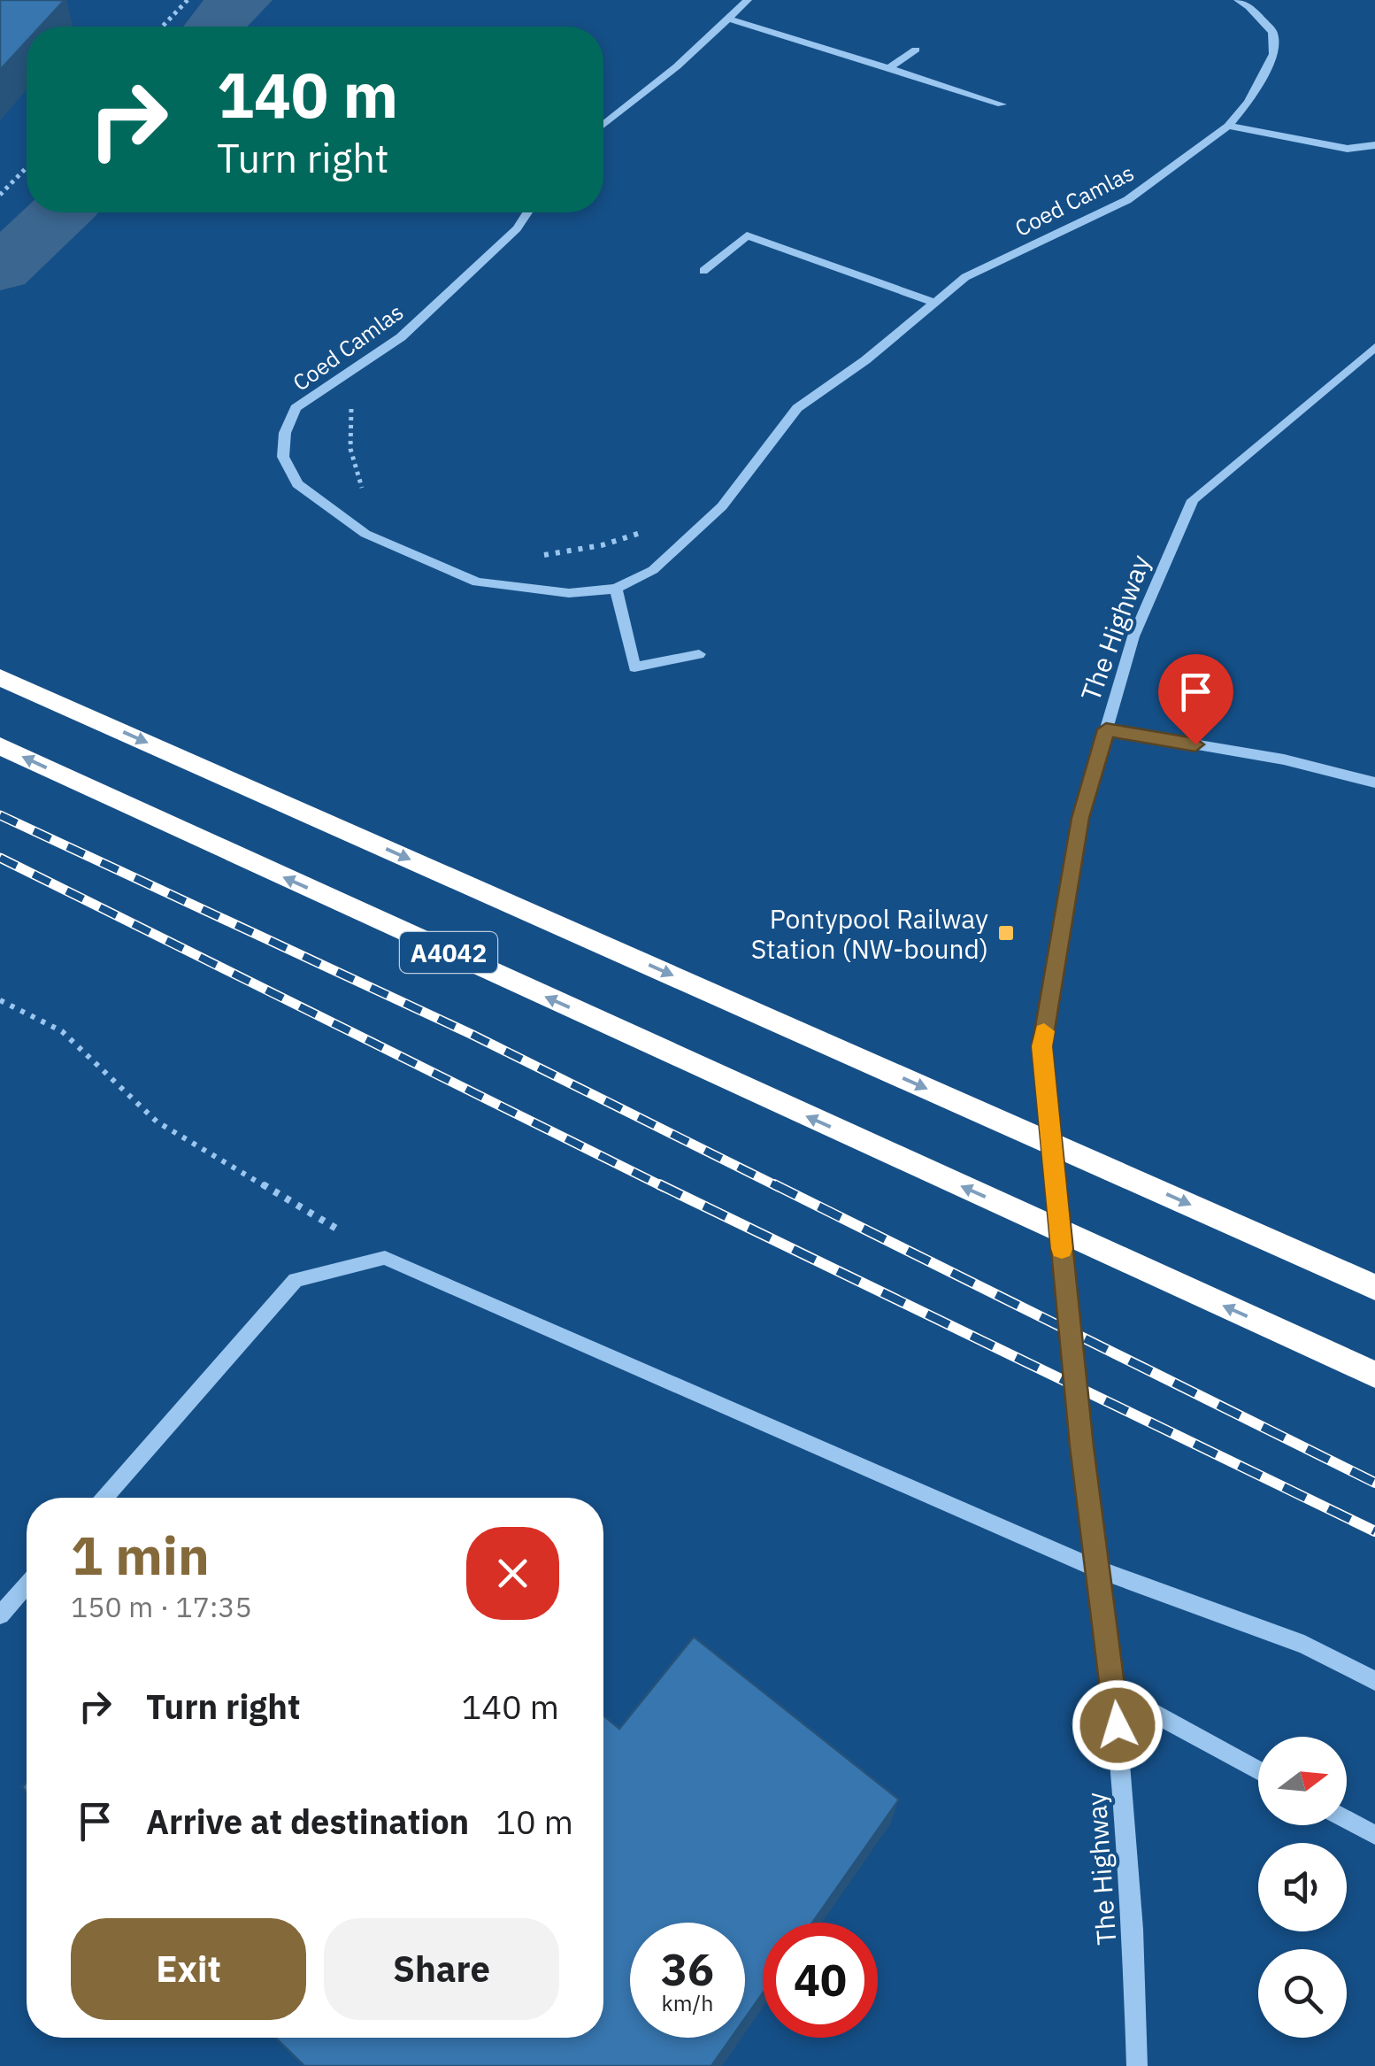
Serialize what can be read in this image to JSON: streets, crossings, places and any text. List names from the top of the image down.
{
  "streets": {
    "highway": ["A4042"],
    "street": ["Coed Camlas", "The Highway"]
  },
  "places": {
    "transit": ["Pontypool Railway Station (NW-bound)"]
  },
  "north": "right",
  "page": {
    "turn": ["140 m", "Turn right"],
    "heading": ["1 min", "150 m · 17:35"],
    "list": [
      {
        "name": "Turn right",
        "value": "140 m"
      },
      {
        "name": "Arrive at destination",
        "value": "10 m"
      }
    ],
    "buttons": ["Exit", "Share"],
    "speed": "36 km/h",
    "limit": "40"
  }
}
